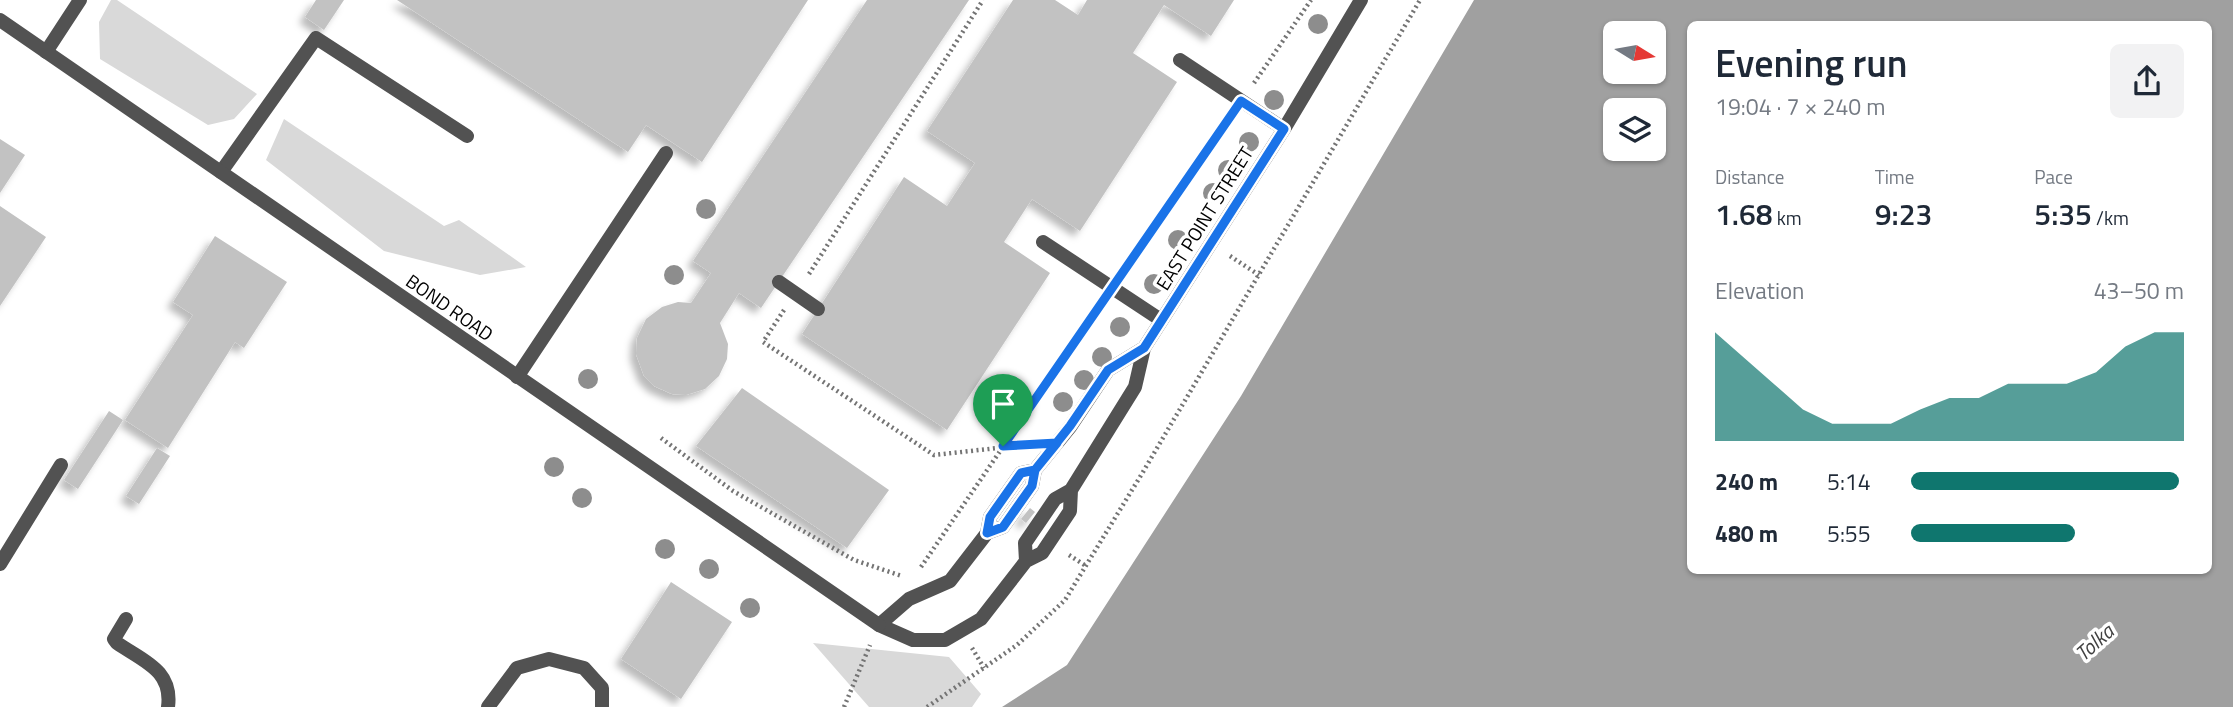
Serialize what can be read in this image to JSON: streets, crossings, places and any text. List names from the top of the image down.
{
  "streets": {
    "street": ["EAST POINT STREET", "BOND ROAD"]
  },
  "crossings": [
    ["EAST POINT STREET", "BOND ROAD"]
  ],
  "water": ["Tolka"],
  "north": "right",
  "page": {
    "heading": ["Evening run", "19:04 · 7 × 240 m"],
    "stats": [
      ["Distance", "1.68 km"],
      ["Time", "9:23"],
      ["Pace", "5:35 /km"]
    ],
    "chart": ["Elevation", "43–50 m"],
    "list": [
      {
        "name": "240 m",
        "note": "5:14"
      },
      {
        "name": "480 m",
        "note": "5:55"
      }
    ]
  }
}
